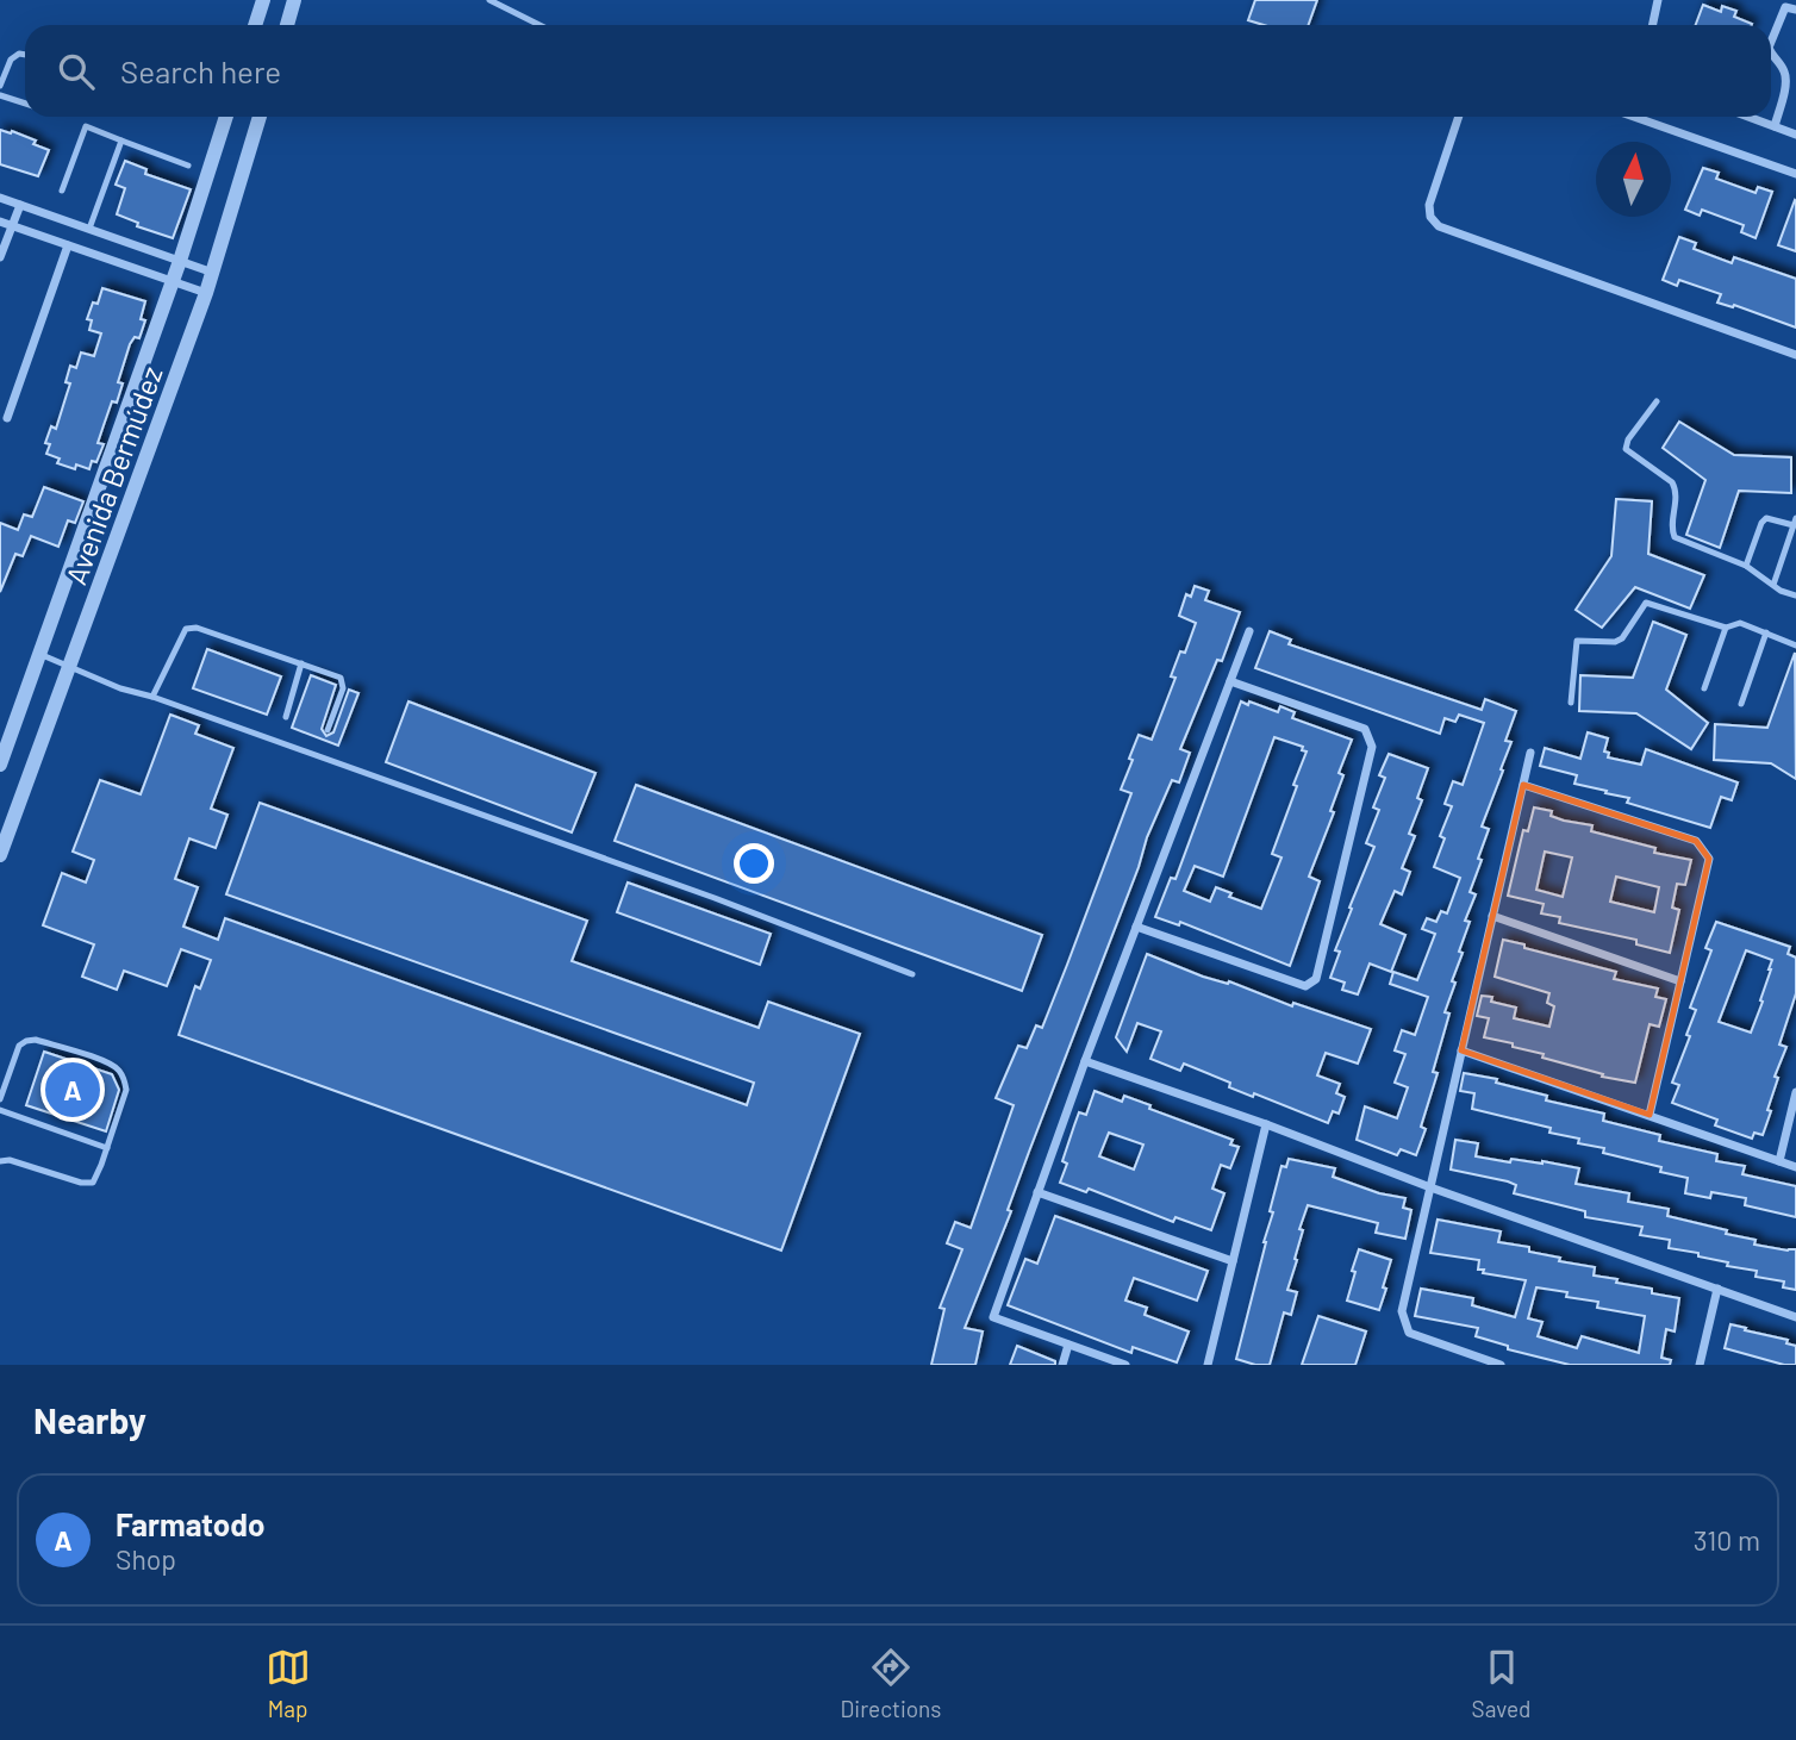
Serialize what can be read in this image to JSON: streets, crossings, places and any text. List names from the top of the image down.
{
  "streets": {
    "street": ["Avenida Bermúdez"]
  },
  "north": "top",
  "page": {
    "search": "Search here",
    "pins": "A",
    "heading": "Nearby",
    "list": [
      {
        "mark": "A",
        "name": "Farmatodo",
        "note": "Shop",
        "value": "310 m"
      }
    ],
    "nav": ["Map", "Directions", "Saved"]
  }
}
